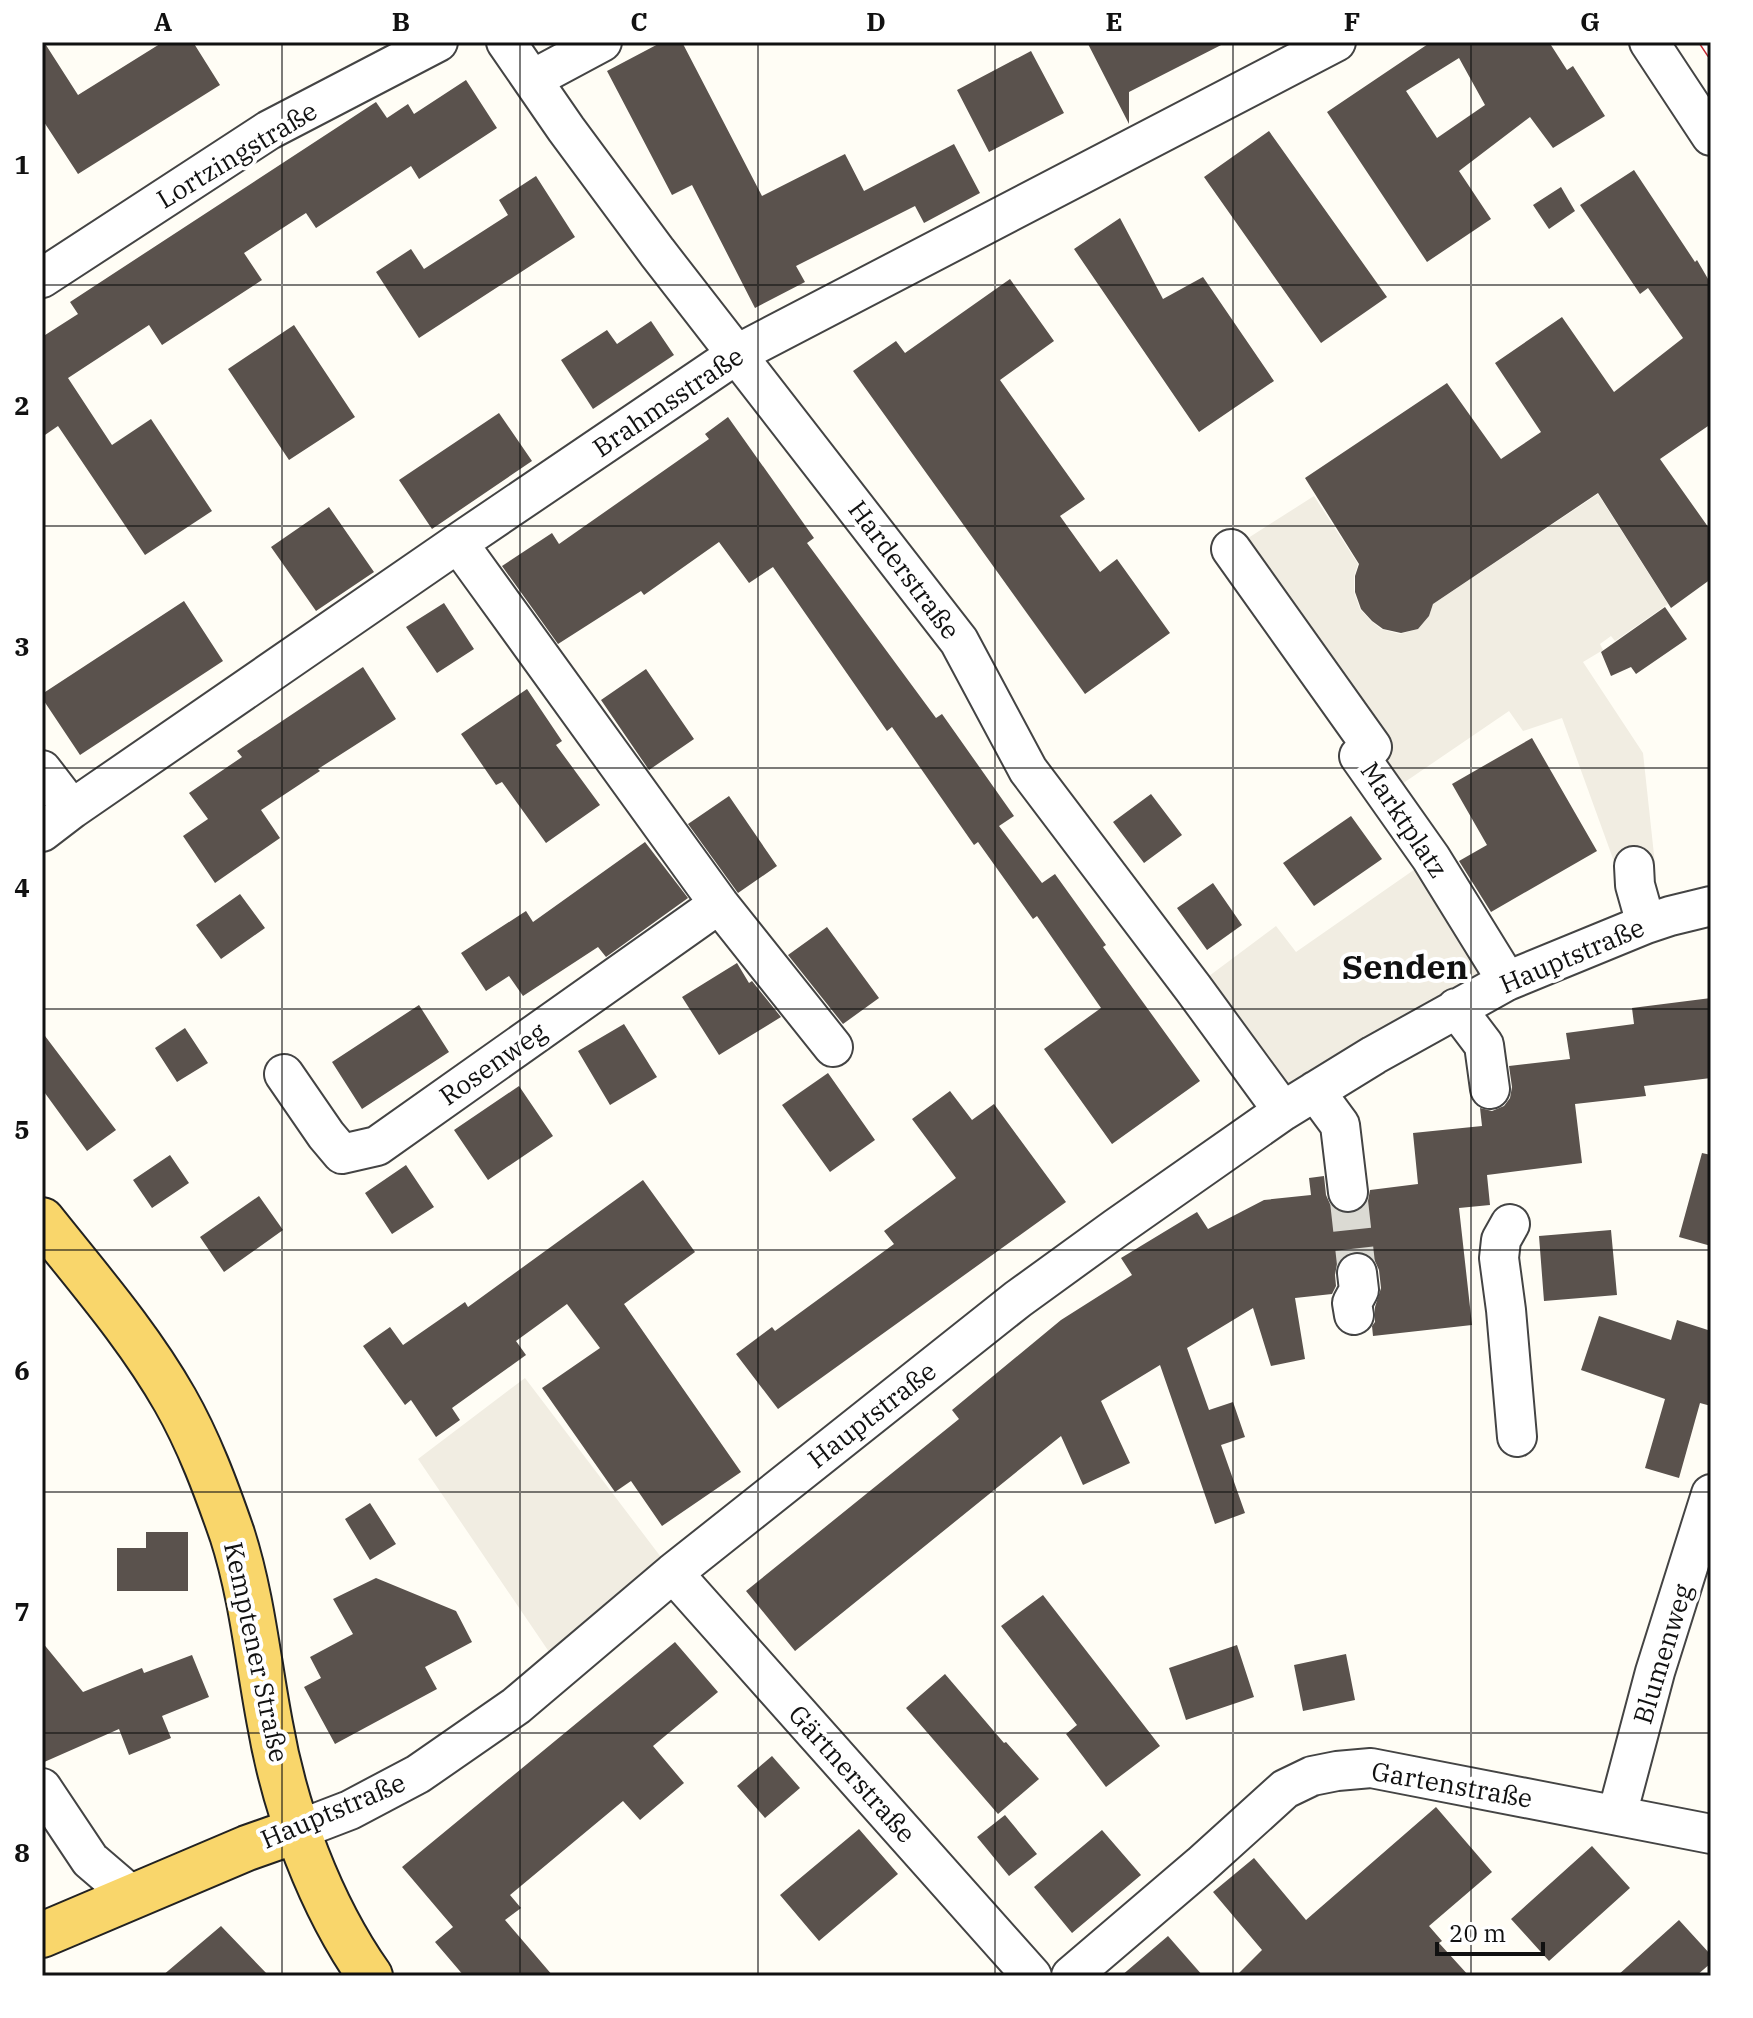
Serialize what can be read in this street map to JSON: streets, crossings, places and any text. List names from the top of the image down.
{
  "streets": {
    "main road": ["Hauptstraße", "Kemptener Straße"],
    "street": [
      "Lortzingstraße",
      "Brahmsstraße",
      "Harderstraße",
      "Marktplatz",
      "Rosenweg",
      "Blumenweg",
      "Gärtnerstraße",
      "Gartenstraße"
    ]
  },
  "crossings": [
    ["Brahmsstraße", "Harderstraße"],
    ["Harderstraße", "Hauptstraße"],
    ["Marktplatz", "Hauptstraße"],
    ["Hauptstraße", "Kemptener Straße"],
    ["Hauptstraße", "Gärtnerstraße"],
    ["Blumenweg", "Gartenstraße"]
  ],
  "districts": ["Senden"],
  "scale_bar": "20 m",
  "grid": {
    "columns": [
      "A",
      "B",
      "C",
      "D",
      "E",
      "F",
      "G"
    ],
    "rows": [
      "1",
      "2",
      "3",
      "4",
      "5",
      "6",
      "7",
      "8"
    ]
  }
}
